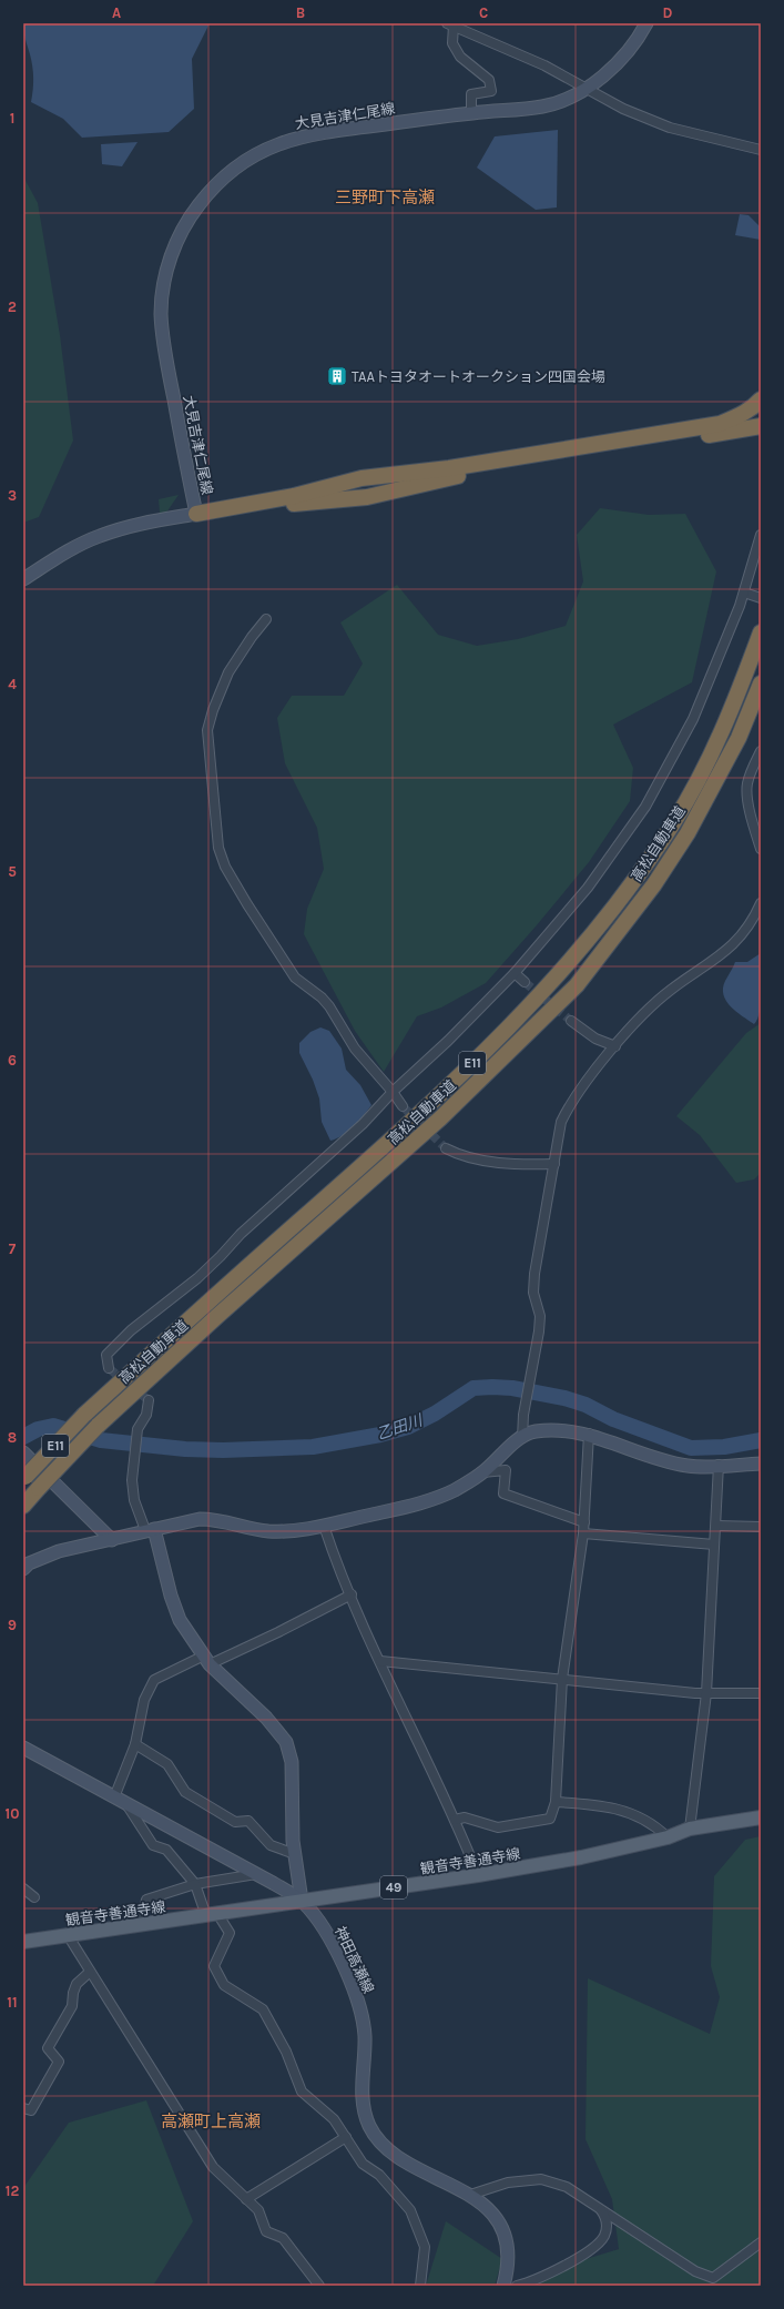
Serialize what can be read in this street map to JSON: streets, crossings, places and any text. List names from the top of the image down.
{
  "streets": {
    "highway": ["高松自動車道", "E11"],
    "main road": [
      "大見吉津仁尾線",
      "観音寺善通寺線",
      "49",
      "神田高瀬線"
    ]
  },
  "crossings": [
    ["観音寺善通寺線", "神田高瀬線"]
  ],
  "districts": ["三野町下高瀬", "高瀬町上高瀬"],
  "water": ["乙田川"],
  "places": {
    "building": ["TAAトヨタオートオークション四国会場"]
  },
  "grid": {
    "columns": [
      "A",
      "B",
      "C",
      "D"
    ],
    "rows": [
      "1",
      "2",
      "3",
      "4",
      "5",
      "6",
      "7",
      "8",
      "9",
      "10",
      "11",
      "12"
    ]
  }
}
